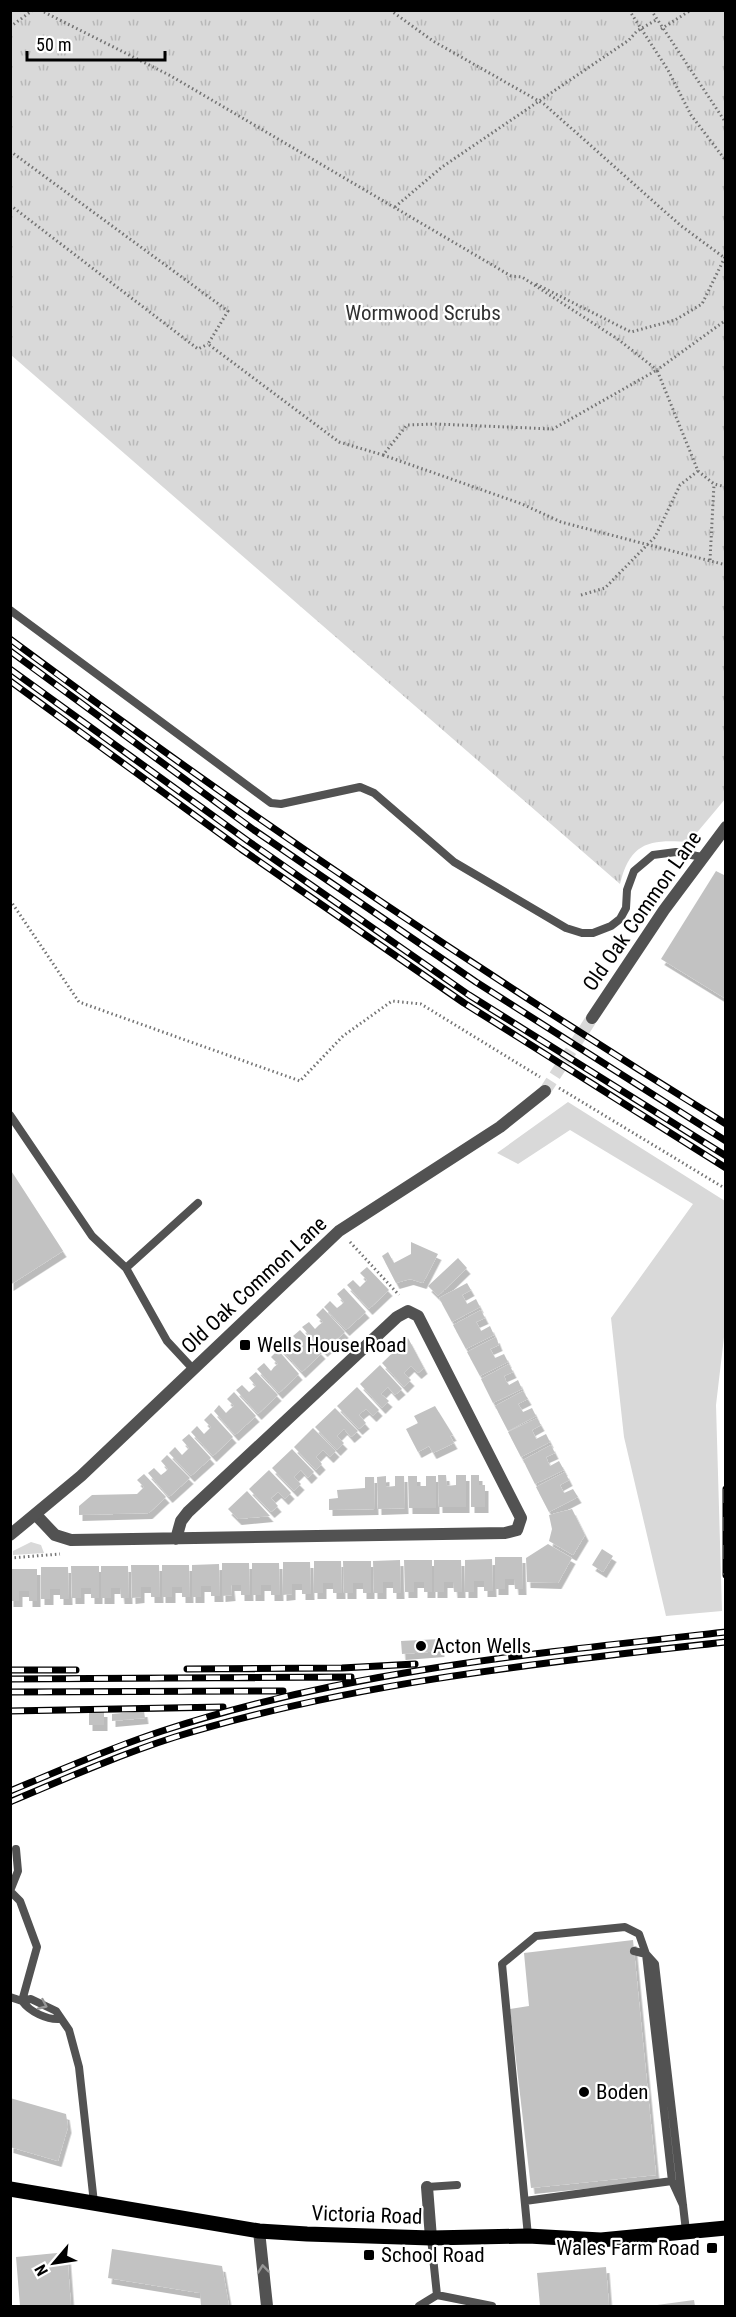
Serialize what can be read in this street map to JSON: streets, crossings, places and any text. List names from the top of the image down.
{
  "streets": {
    "main road": ["Victoria Road"],
    "street": ["Old Oak Common Lane"]
  },
  "parks": ["Wormwood Scrubs"],
  "places": {
    "transit": ["Wells House Road", "Wales Farm Road", "School Road"],
    "other": ["Acton Wells", "Boden"]
  },
  "scale_bar": "50 m",
  "north": "bottom left"
}
